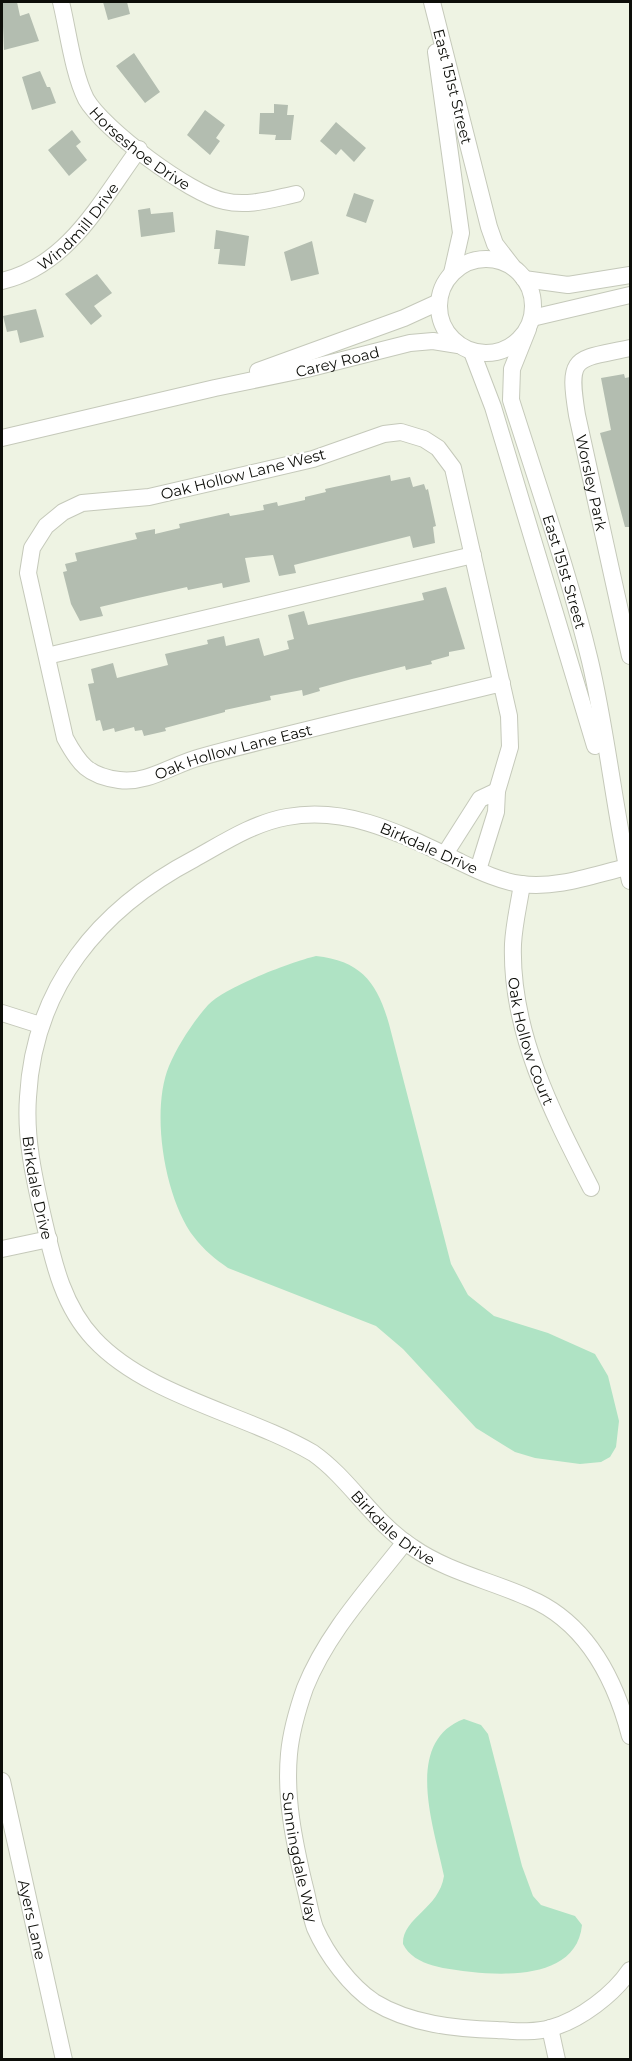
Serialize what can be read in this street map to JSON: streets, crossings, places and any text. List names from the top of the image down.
{
  "streets": {
    "street": [
      "East 151st Street",
      "Horseshoe Drive",
      "Windmill Drive",
      "Carey Road",
      "Oak Hollow Lane West",
      "Worsley Park",
      "Oak Hollow Lane East",
      "Birkdale Drive",
      "Oak Hollow Court",
      "Sunningdale Way",
      "Ayers Lane"
    ]
  },
  "crossings": [
    ["East 151st Street", "Carey Road"],
    ["East 151st Street", "Birkdale Drive"],
    ["Horseshoe Drive", "Windmill Drive"],
    ["Oak Hollow Lane West", "Oak Hollow Lane East"],
    ["Oak Hollow Lane West", "Birkdale Drive"],
    ["Birkdale Drive", "Oak Hollow Court"],
    ["Birkdale Drive", "Sunningdale Way"]
  ]
}
